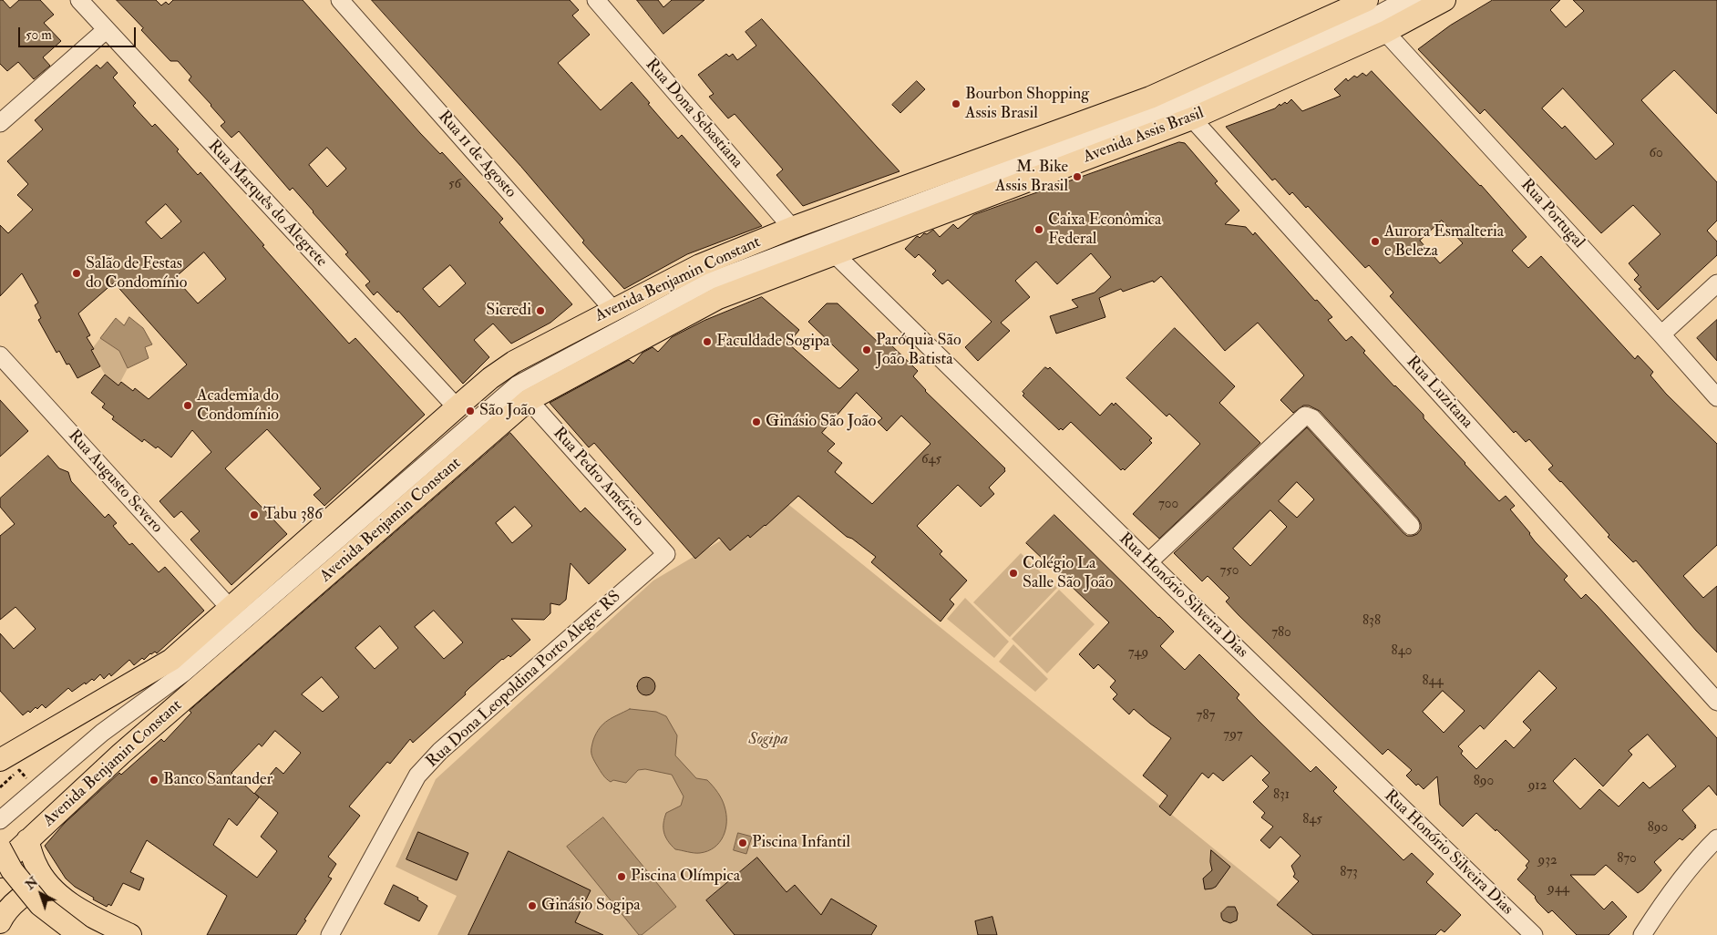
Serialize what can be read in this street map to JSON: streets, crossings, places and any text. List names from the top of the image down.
{
  "streets": {
    "main road": ["Avenida Assis Brasil", "Avenida Benjamin Constant"],
    "street": [
      "Rua Dona Sebastiana",
      "Rua 11 de Agosto",
      "Rua Marquês do Alegrete",
      "Rua Portugal",
      "Rua Luzitana",
      "Rua Pedro Américo",
      "Rua Augusto Severo",
      "Rua Honório Silveira Dias",
      "Rua Dona Leopoldina Porto Alegre RS"
    ]
  },
  "crossings": [
    ["Rua Dona Sebastiana", "Avenida Assis Brasil"],
    ["Rua Dona Sebastiana", "Avenida Benjamin Constant"],
    ["Avenida Assis Brasil", "Rua Portugal"],
    ["Avenida Assis Brasil", "Avenida Benjamin Constant"],
    ["Avenida Assis Brasil", "Rua Luzitana"],
    ["Avenida Assis Brasil", "Rua Honório Silveira Dias"],
    ["Rua 11 de Agosto", "Avenida Benjamin Constant"],
    ["Rua Marquês do Alegrete", "Avenida Benjamin Constant"],
    ["Avenida Benjamin Constant", "Rua Pedro Américo"],
    ["Avenida Benjamin Constant", "Rua Augusto Severo"],
    ["Avenida Benjamin Constant", "Rua Honório Silveira Dias"],
    ["Rua Pedro Américo", "Rua Dona Leopoldina Porto Alegre RS"]
  ],
  "parks": ["Sogipa"],
  "places": [
    "Bourbon Shopping Assis Brasil",
    "M. Bike Assis Brasil",
    "Caixa Econômica Federal",
    "Aurora Esmalteria e Beleza",
    "Salão de Festas do Condomínio",
    "Sicredi",
    "Faculdade Sogipa",
    "Paróquia São João Batista",
    "Academia do Condomínio",
    "São João",
    "Ginásio São João",
    "Tabu 386",
    "Colégio La Salle São João",
    "Banco Santander",
    "Piscina Infantil",
    "Piscina Olímpica",
    "Ginásio Sogipa"
  ],
  "house_numbers": [
    "60",
    "56",
    "645",
    "700",
    "750",
    "838",
    "780",
    "840",
    "749",
    "844",
    "787",
    "797",
    "890",
    "912",
    "831",
    "845",
    "890",
    "870",
    "932",
    "873",
    "944"
  ],
  "scale_bar": "50 m",
  "north": "top left"
}
